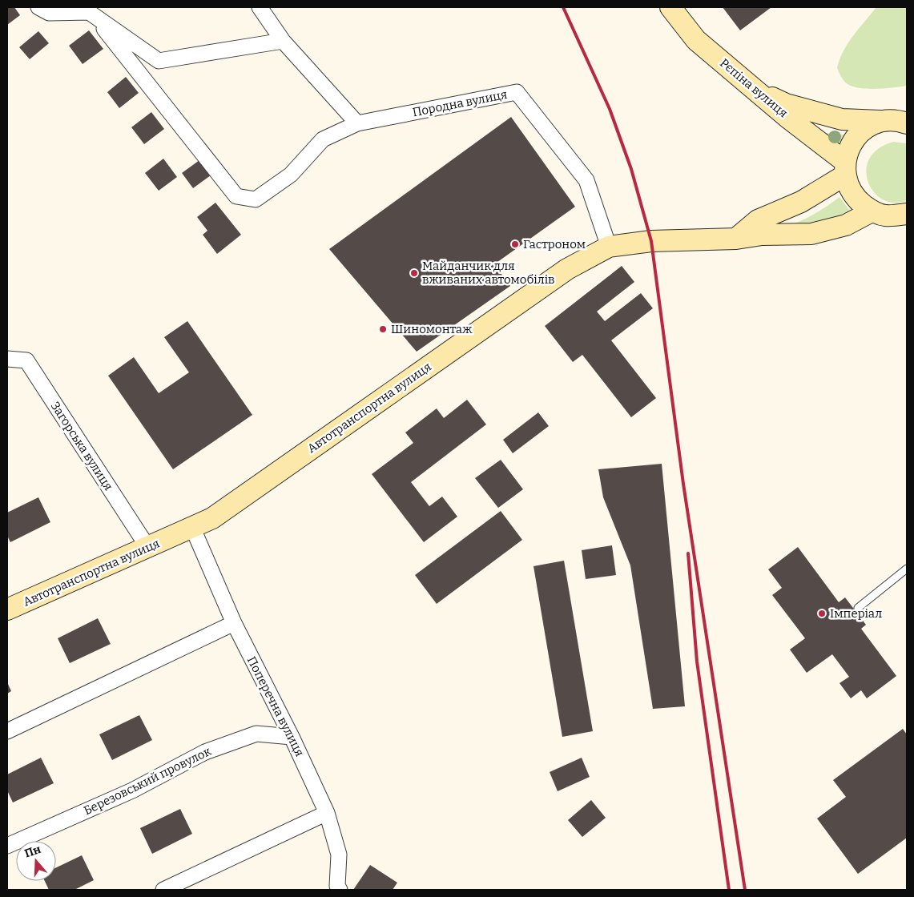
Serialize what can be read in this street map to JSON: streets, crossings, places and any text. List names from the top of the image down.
{
  "streets": {
    "main road": ["Рєпіна вулиця", "Автотранспортна вулиця"],
    "street": [
      "Породна вулиця",
      "Загорська вулиця",
      "Поперечна вулиця",
      "Березовський провулок"
    ]
  },
  "crossings": [
    ["Породна вулиця", "Автотранспортна вулиця"],
    ["Автотранспортна вулиця", "Загорська вулиця"],
    ["Автотранспортна вулиця", "Поперечна вулиця"],
    ["Поперечна вулиця", "Березовський провулок"]
  ],
  "places": [
    "Гастроном",
    "Майданчик для вживаних автомобілів",
    "Шиномонтаж",
    "Імперіал"
  ],
  "north": "top"
}
